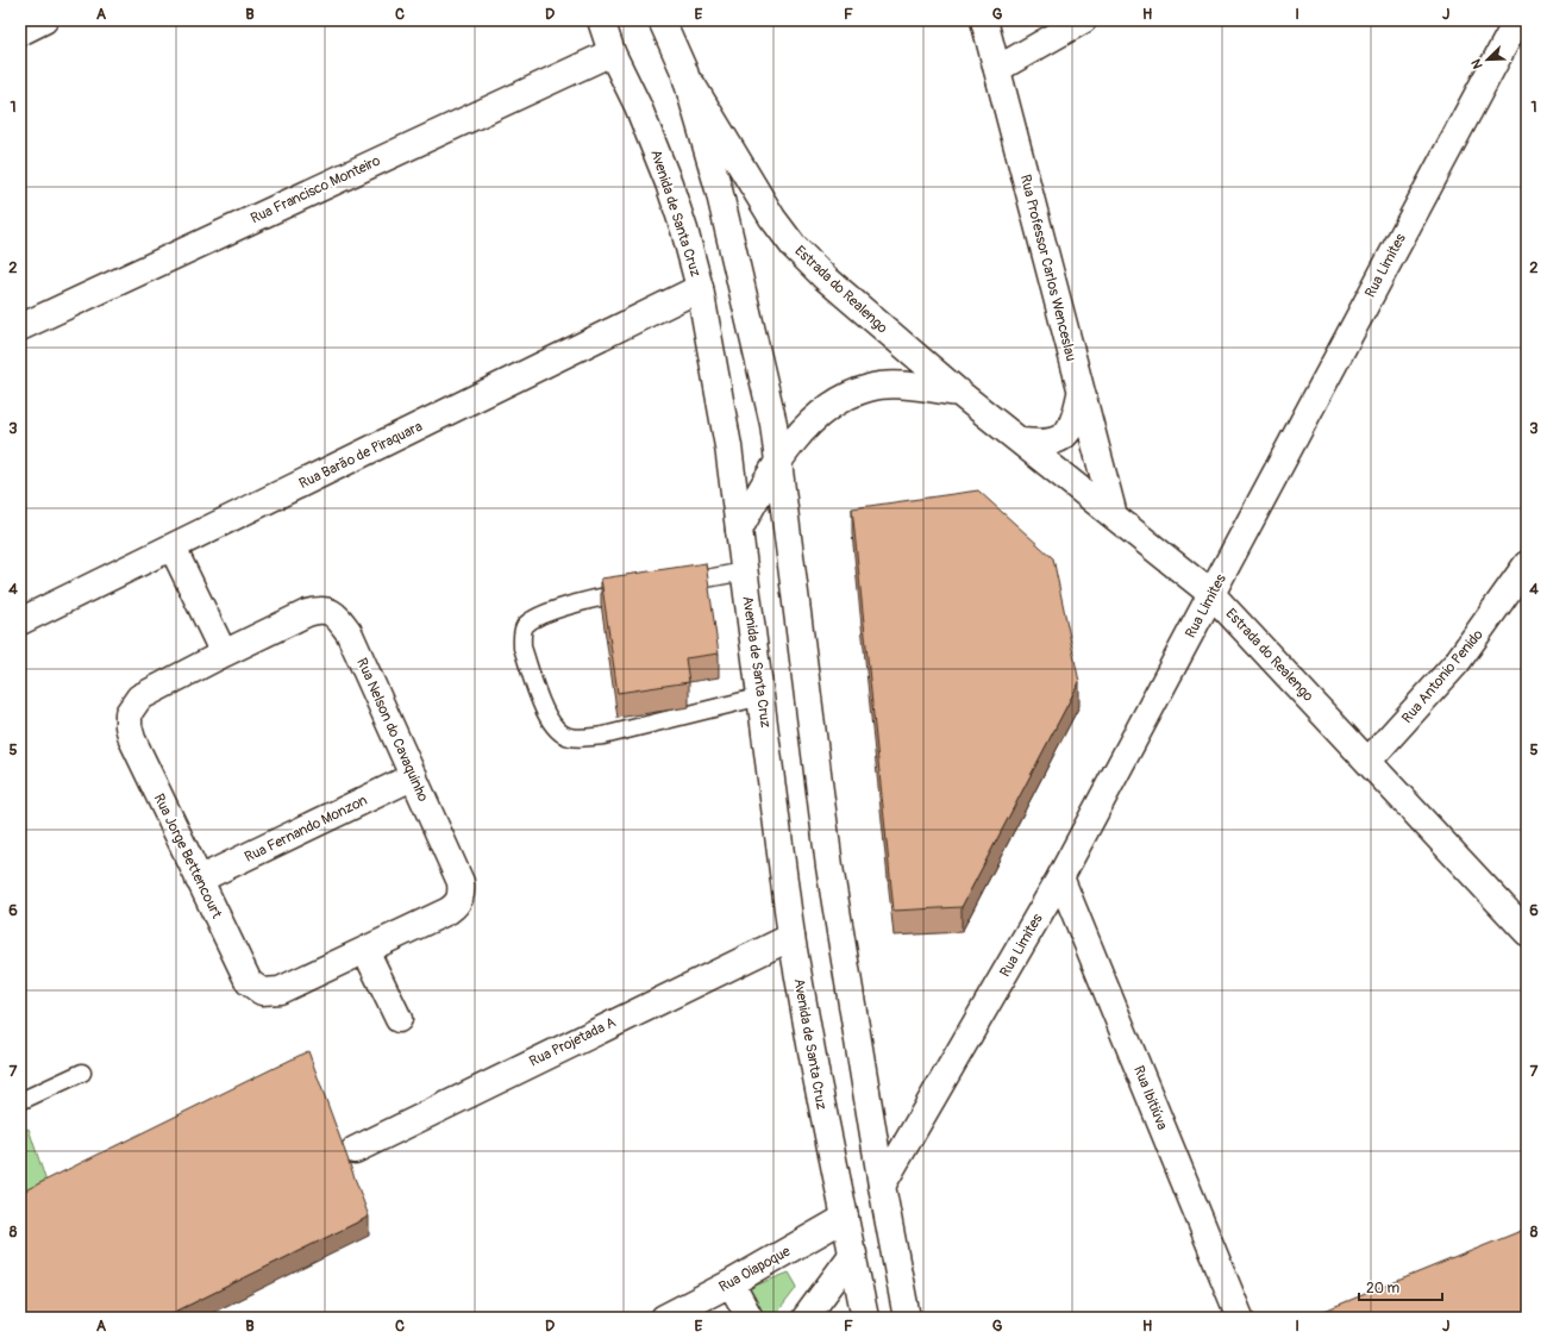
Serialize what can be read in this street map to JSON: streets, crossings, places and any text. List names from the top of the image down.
{
  "streets": {
    "street": [
      "Rua Francisco Monteiro",
      "Avenida de Santa Cruz",
      "Rua Limites",
      "Rua Professor Carlos Wenceslau",
      "Estrada do Realengo",
      "Rua Barão de Piraquara",
      "Rua Antonio Penido",
      "Rua Nelson do Cavaquinho",
      "Rua Fernando Monzon",
      "Rua Jorge Bettencourt",
      "Rua Projetada A",
      "Rua Ibitiúva",
      "Rua Oiapoque"
    ]
  },
  "crossings": [
    ["Rua Francisco Monteiro", "Avenida de Santa Cruz"],
    ["Avenida de Santa Cruz", "Rua Barão de Piraquara"],
    ["Avenida de Santa Cruz", "Rua Projetada A"],
    ["Avenida de Santa Cruz", "Rua Oiapoque"],
    ["Rua Limites", "Estrada do Realengo"],
    ["Rua Limites", "Rua Ibitiúva"],
    ["Rua Professor Carlos Wenceslau", "Estrada do Realengo"],
    ["Estrada do Realengo", "Rua Antonio Penido"],
    ["Rua Nelson do Cavaquinho", "Rua Fernando Monzon"],
    ["Rua Nelson do Cavaquinho", "Rua Jorge Bettencourt"],
    ["Rua Fernando Monzon", "Rua Jorge Bettencourt"]
  ],
  "scale_bar": "20 m",
  "north": "bottom left",
  "grid": {
    "columns": [
      "A",
      "B",
      "C",
      "D",
      "E",
      "F",
      "G",
      "H",
      "I",
      "J"
    ],
    "rows": [
      "1",
      "2",
      "3",
      "4",
      "5",
      "6",
      "7",
      "8"
    ]
  }
}
